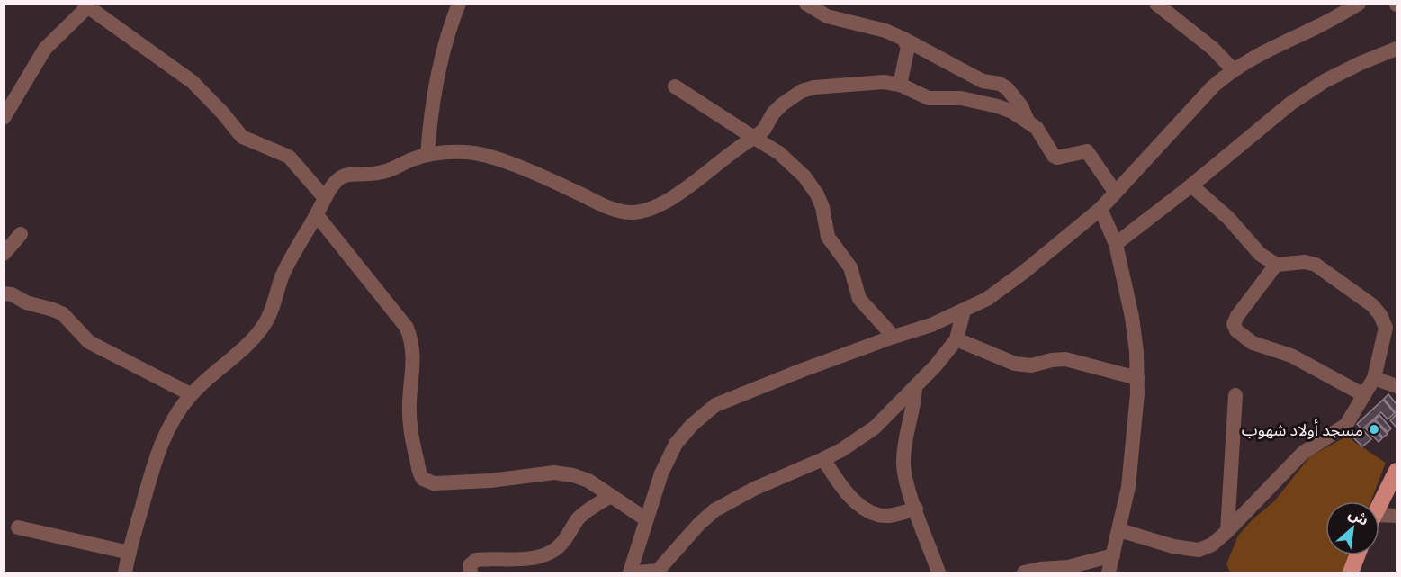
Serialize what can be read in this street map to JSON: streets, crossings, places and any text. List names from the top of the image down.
{
  "places": ["مسجد أولاد شهوب"],
  "north": "top right"
}
